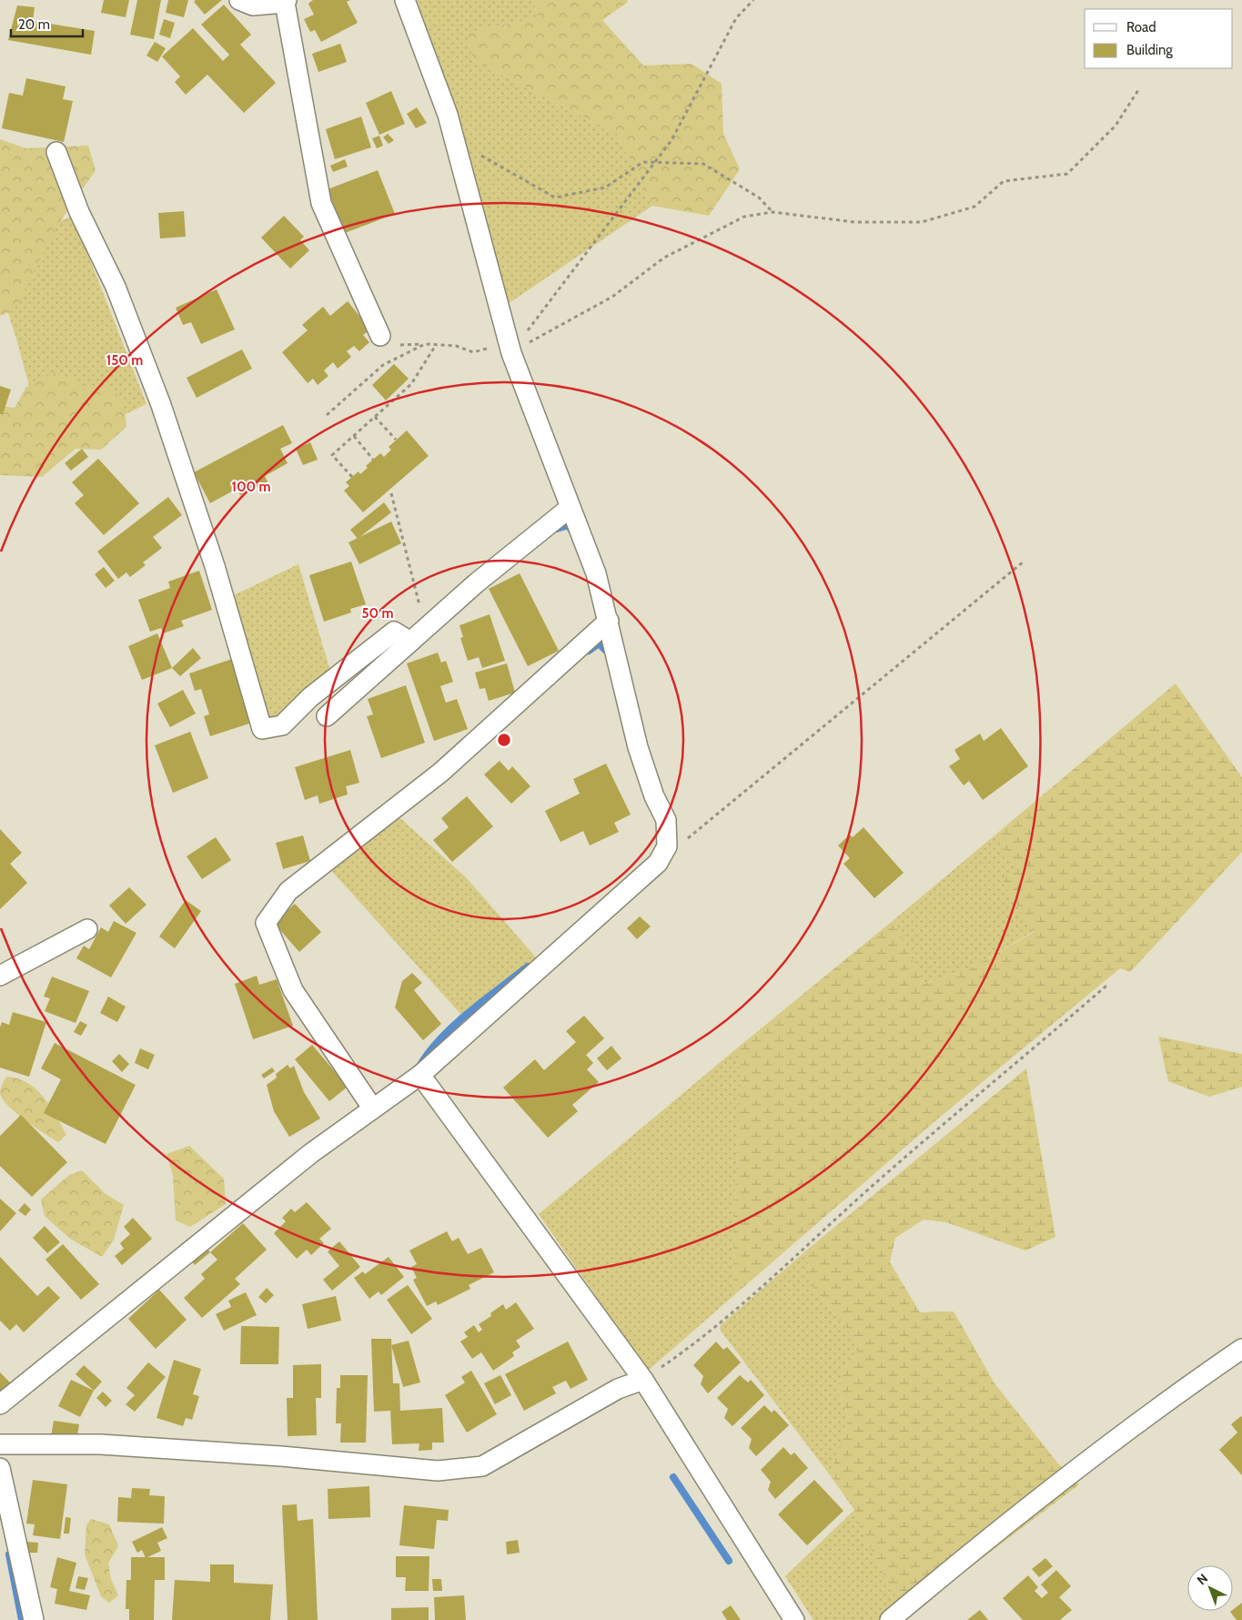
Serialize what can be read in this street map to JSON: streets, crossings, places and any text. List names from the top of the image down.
{
  "legend": ["Road", "Building"],
  "scale_bar": "20 m",
  "north": "top left",
  "rings": ["150 m", "100 m", "50 m"]
}
